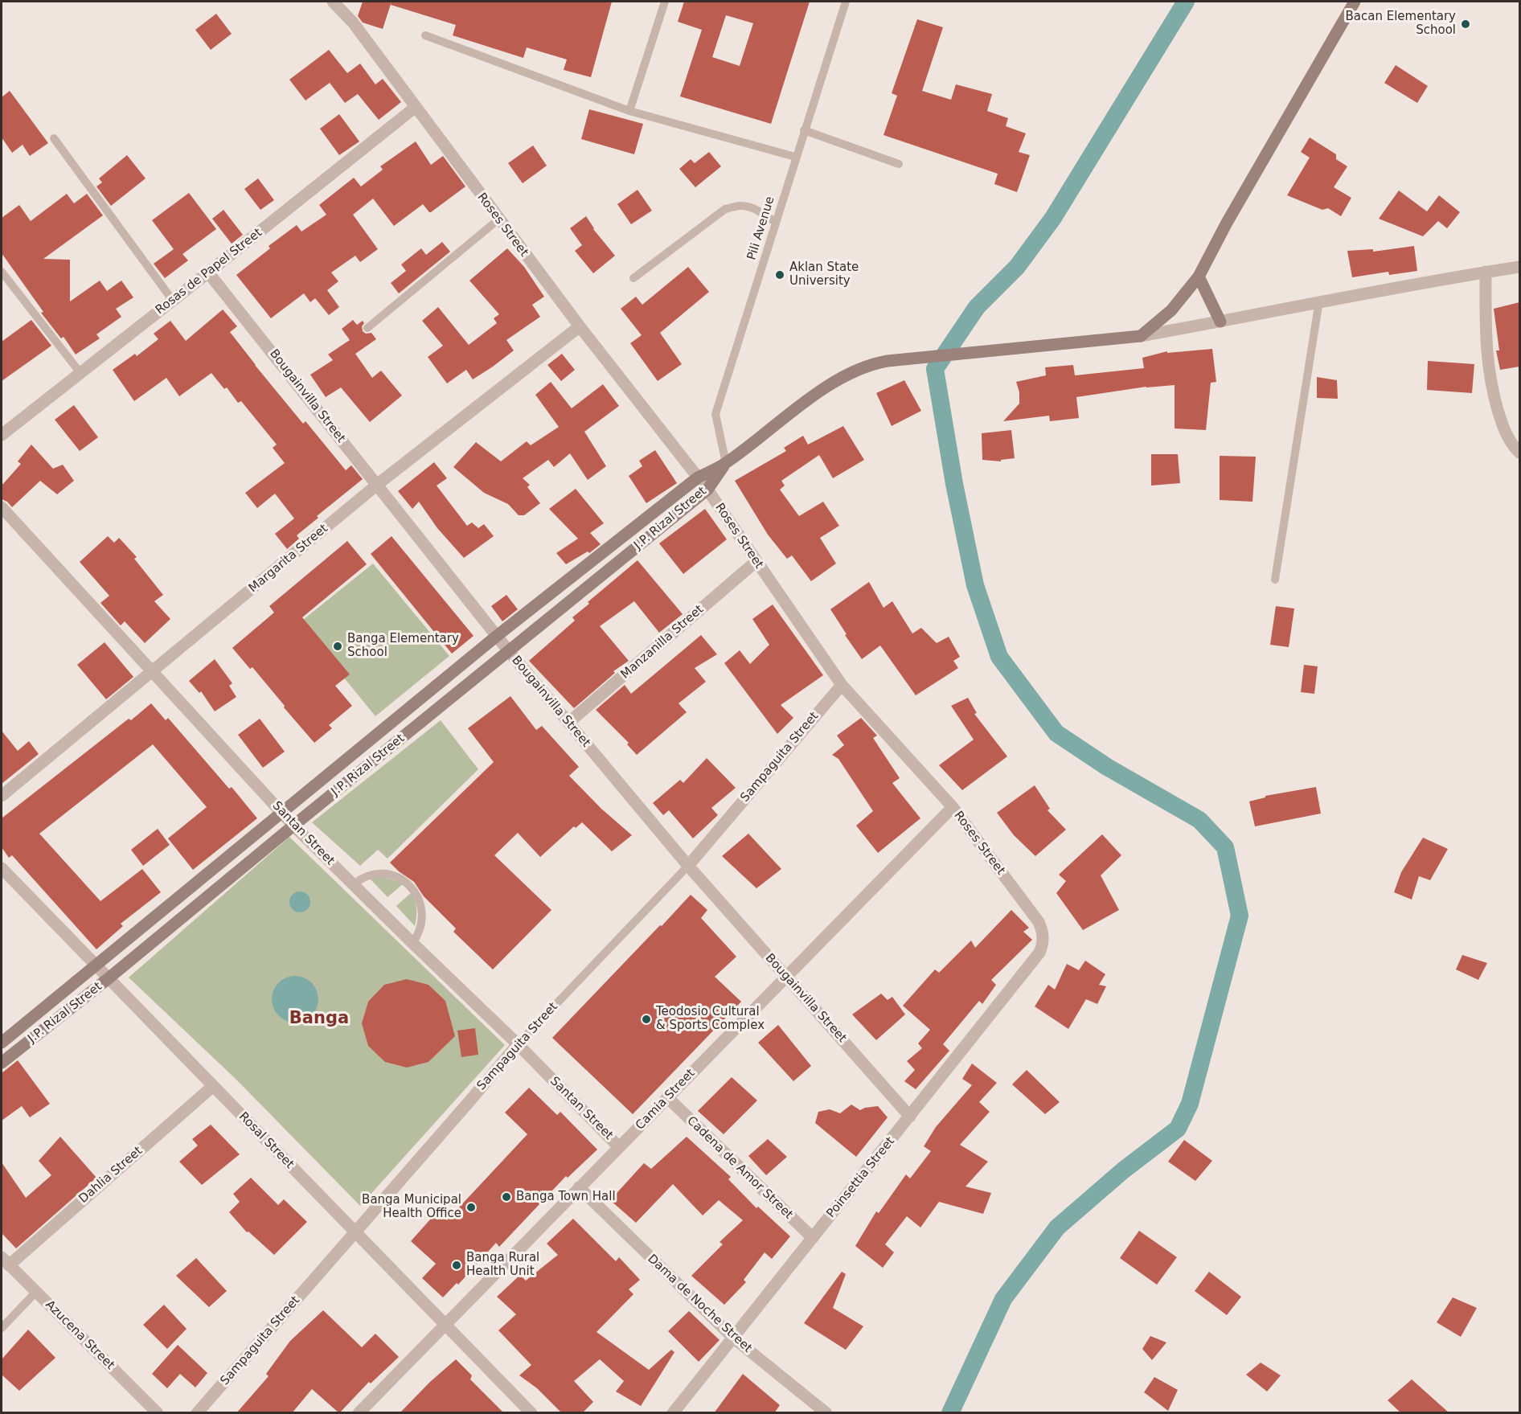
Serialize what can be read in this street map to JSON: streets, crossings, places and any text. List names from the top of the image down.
{
  "streets": {
    "main road": ["J.P. Rizal Street"],
    "street": [
      "Roses Street",
      "Rosas de Papel Street",
      "Bougainvilla Street",
      "Margarita Street",
      "Manzanilla Street",
      "Sampaguita Street",
      "Santan Street",
      "Camia Street",
      "Rosal Street",
      "Cadena de Amor Street",
      "Dahlia Street",
      "Poinsettia Street",
      "Dama de Noche Street",
      "Azucena Street"
    ],
    "lane": ["Pili Avenue"]
  },
  "crossings": [
    ["Roses Street", "Rosas de Papel Street"],
    ["Roses Street", "J.P. Rizal Street"],
    ["Roses Street", "Margarita Street"],
    ["Roses Street", "Manzanilla Street"],
    ["Roses Street", "Sampaguita Street"],
    ["Roses Street", "Camia Street"],
    ["Roses Street", "Poinsettia Street"],
    ["Pili Avenue", "J.P. Rizal Street"],
    ["Rosas de Papel Street", "Bougainvilla Street"],
    ["Bougainvilla Street", "J.P. Rizal Street"],
    ["Bougainvilla Street", "Margarita Street"],
    ["Bougainvilla Street", "Manzanilla Street"],
    ["Bougainvilla Street", "Sampaguita Street"],
    ["Bougainvilla Street", "Camia Street"],
    ["Bougainvilla Street", "Poinsettia Street"],
    ["J.P. Rizal Street", "Santan Street"],
    ["J.P. Rizal Street", "Rosal Street"],
    ["Margarita Street", "Santan Street"],
    ["Sampaguita Street", "Santan Street"],
    ["Sampaguita Street", "Rosal Street"],
    ["Santan Street", "Camia Street"],
    ["Camia Street", "Rosal Street"],
    ["Camia Street", "Cadena de Amor Street"],
    ["Camia Street", "Dama de Noche Street"],
    ["Rosal Street", "Dahlia Street"],
    ["Cadena de Amor Street", "Poinsettia Street"],
    ["Dahlia Street", "Azucena Street"],
    ["Poinsettia Street", "Dama de Noche Street"]
  ],
  "districts": ["Banga"],
  "places": [
    "Bacan Elementary School",
    "Aklan State University",
    "Banga Elementary School",
    "Teodosio Cultural & Sports Complex",
    "Banga Town Hall",
    "Banga Municipal Health Office",
    "Banga Rural Health Unit"
  ]
}
